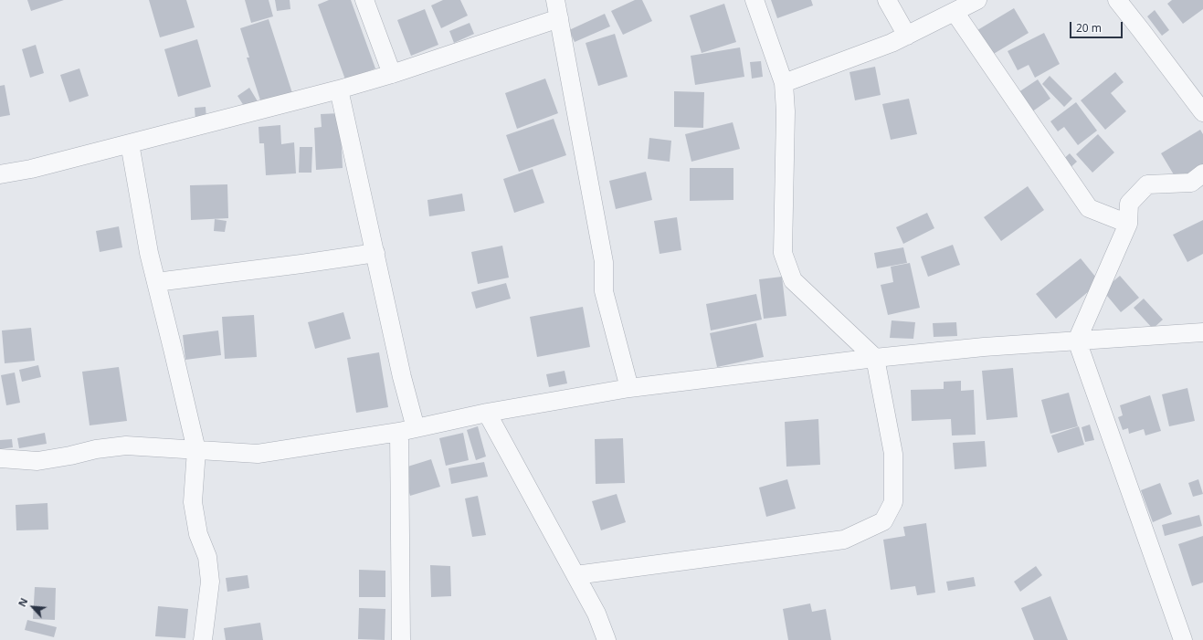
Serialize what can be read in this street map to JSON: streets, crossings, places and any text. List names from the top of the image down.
{
  "scale_bar": "20 m",
  "north": "top left"
}
